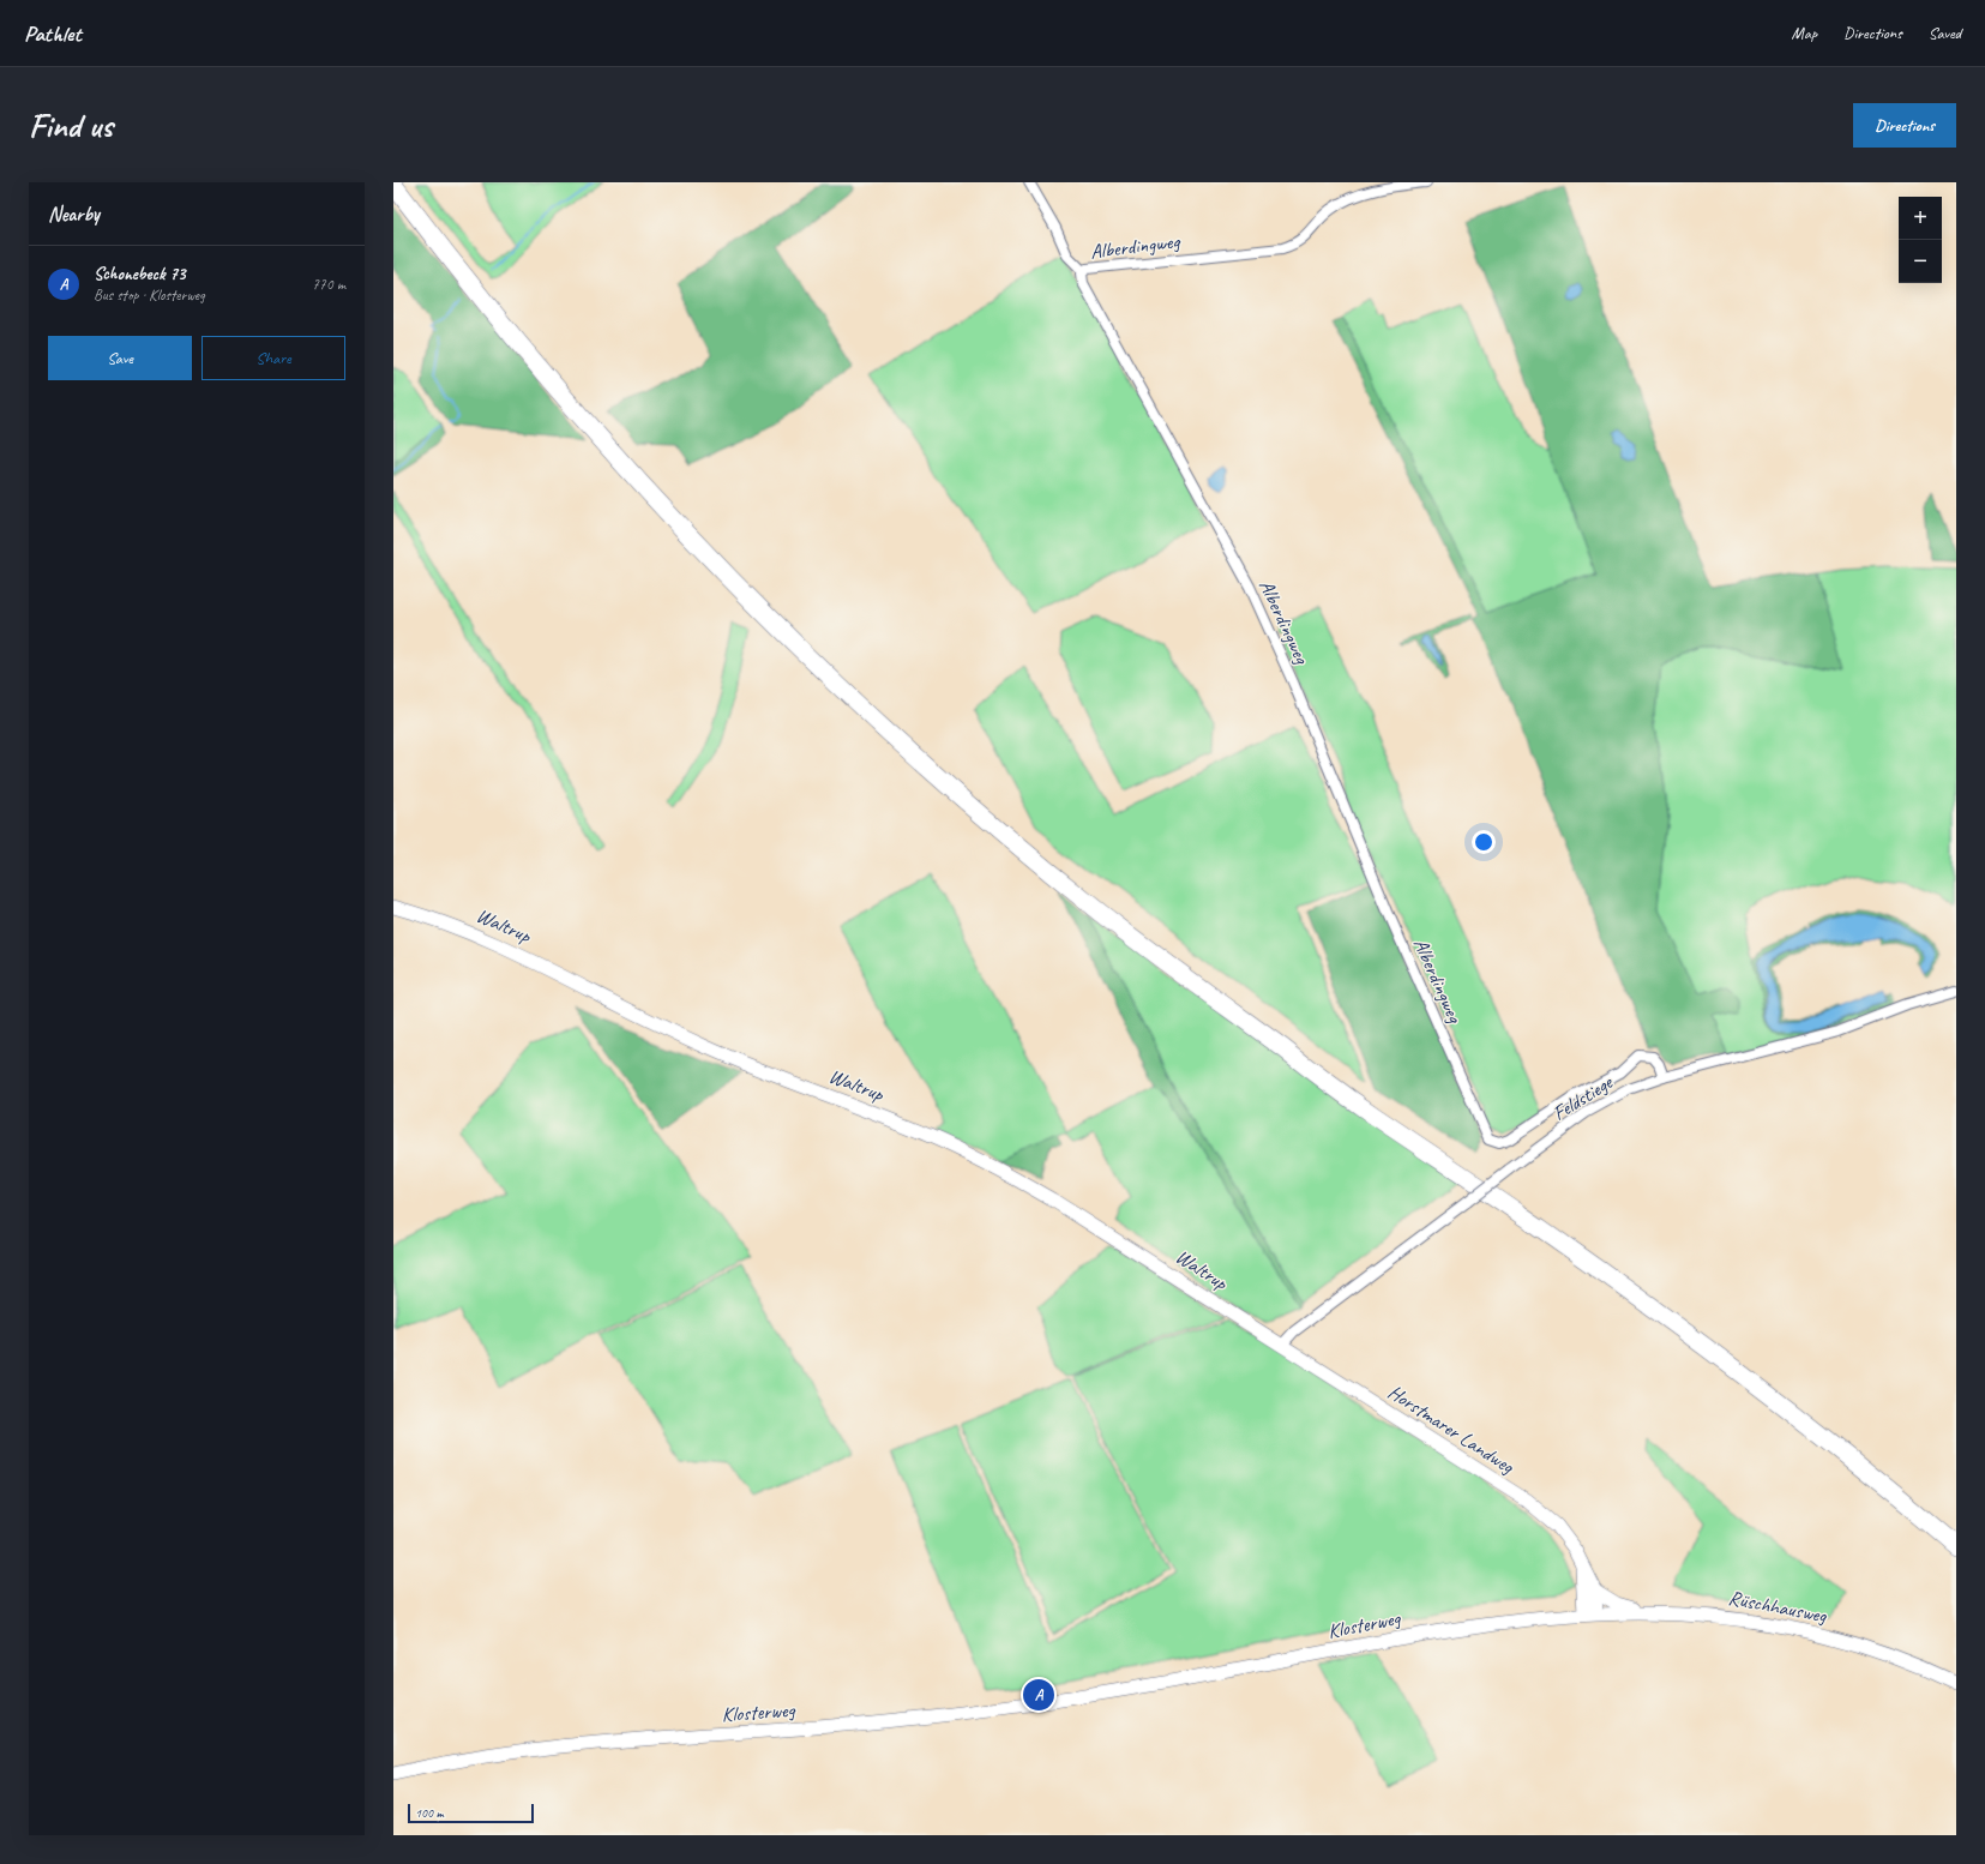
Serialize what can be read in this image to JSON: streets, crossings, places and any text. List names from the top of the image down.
{
  "streets": {
    "main road": [
      "Waltrup",
      "Horstmarer Landweg",
      "Rüschhausweg",
      "Klosterweg"
    ],
    "street": ["Alberdingweg", "Feldstiege"]
  },
  "crossings": [
    ["Alberdingweg", "Feldstiege"],
    ["Waltrup", "Feldstiege"],
    ["Waltrup", "Horstmarer Landweg"],
    ["Feldstiege", "Horstmarer Landweg"],
    ["Horstmarer Landweg", "Rüschhausweg"],
    ["Horstmarer Landweg", "Klosterweg"],
    ["Rüschhausweg", "Klosterweg"]
  ],
  "scale_bar": "100 m",
  "page": {
    "header": "Pathlet",
    "nav": ["Map", "Directions", "Saved"],
    "buttons": [
      "Directions",
      ["Save", "Share"]
    ],
    "title": "Find us",
    "heading": "Nearby",
    "map_buttons": ["+", "−"],
    "list": [
      {
        "mark": "A",
        "name": "Schonebeck 73",
        "note": "Bus stop · Klosterweg",
        "value": "770 m"
      }
    ],
    "pins": "A",
    "scale": "100 m"
  }
}
